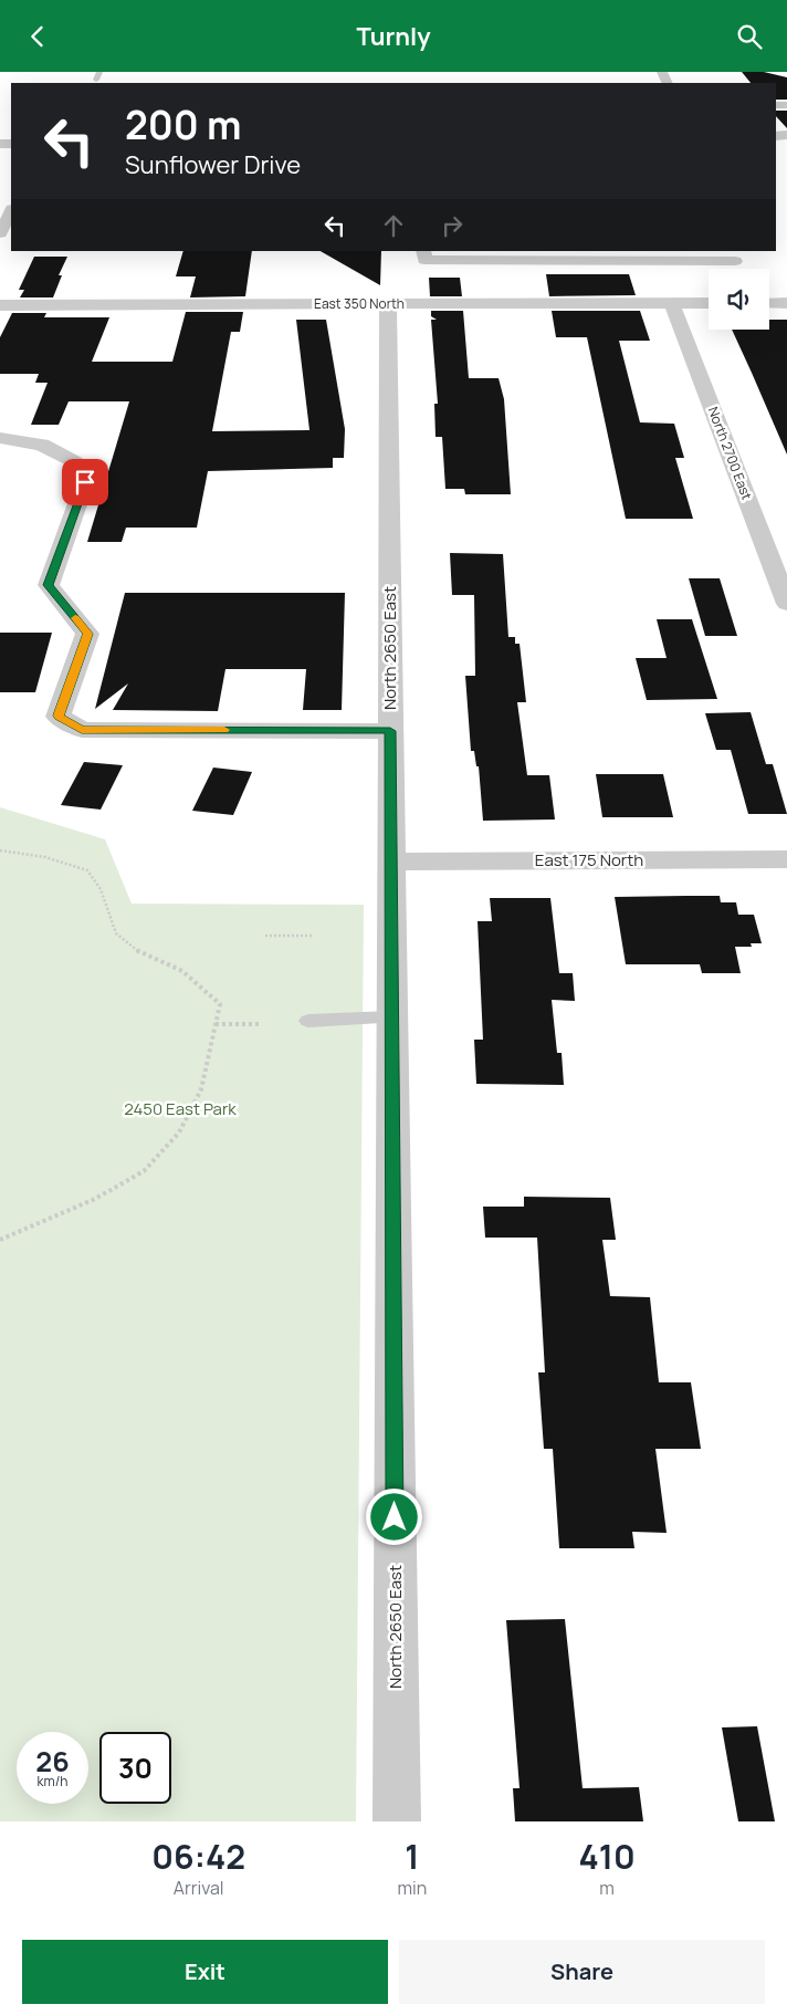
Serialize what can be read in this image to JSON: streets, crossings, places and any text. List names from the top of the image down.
{
  "streets": {
    "street": [
      "East 350 North",
      "North 2700 East",
      "North 2650 East",
      "East 175 North"
    ]
  },
  "crossings": [
    ["East 350 North", "North 2700 East"],
    ["East 350 North", "North 2650 East"],
    ["North 2650 East", "East 175 North"]
  ],
  "parks": ["2450 East Park"],
  "page": {
    "header": "Turnly",
    "turn": ["200 m", "Sunflower Drive"],
    "speed": "26 km/h",
    "limit": "30",
    "eta": [
      "06:42",
      "Arrival",
      "1",
      "min",
      "410",
      "m"
    ],
    "buttons": ["Exit", "Share"]
  }
}
